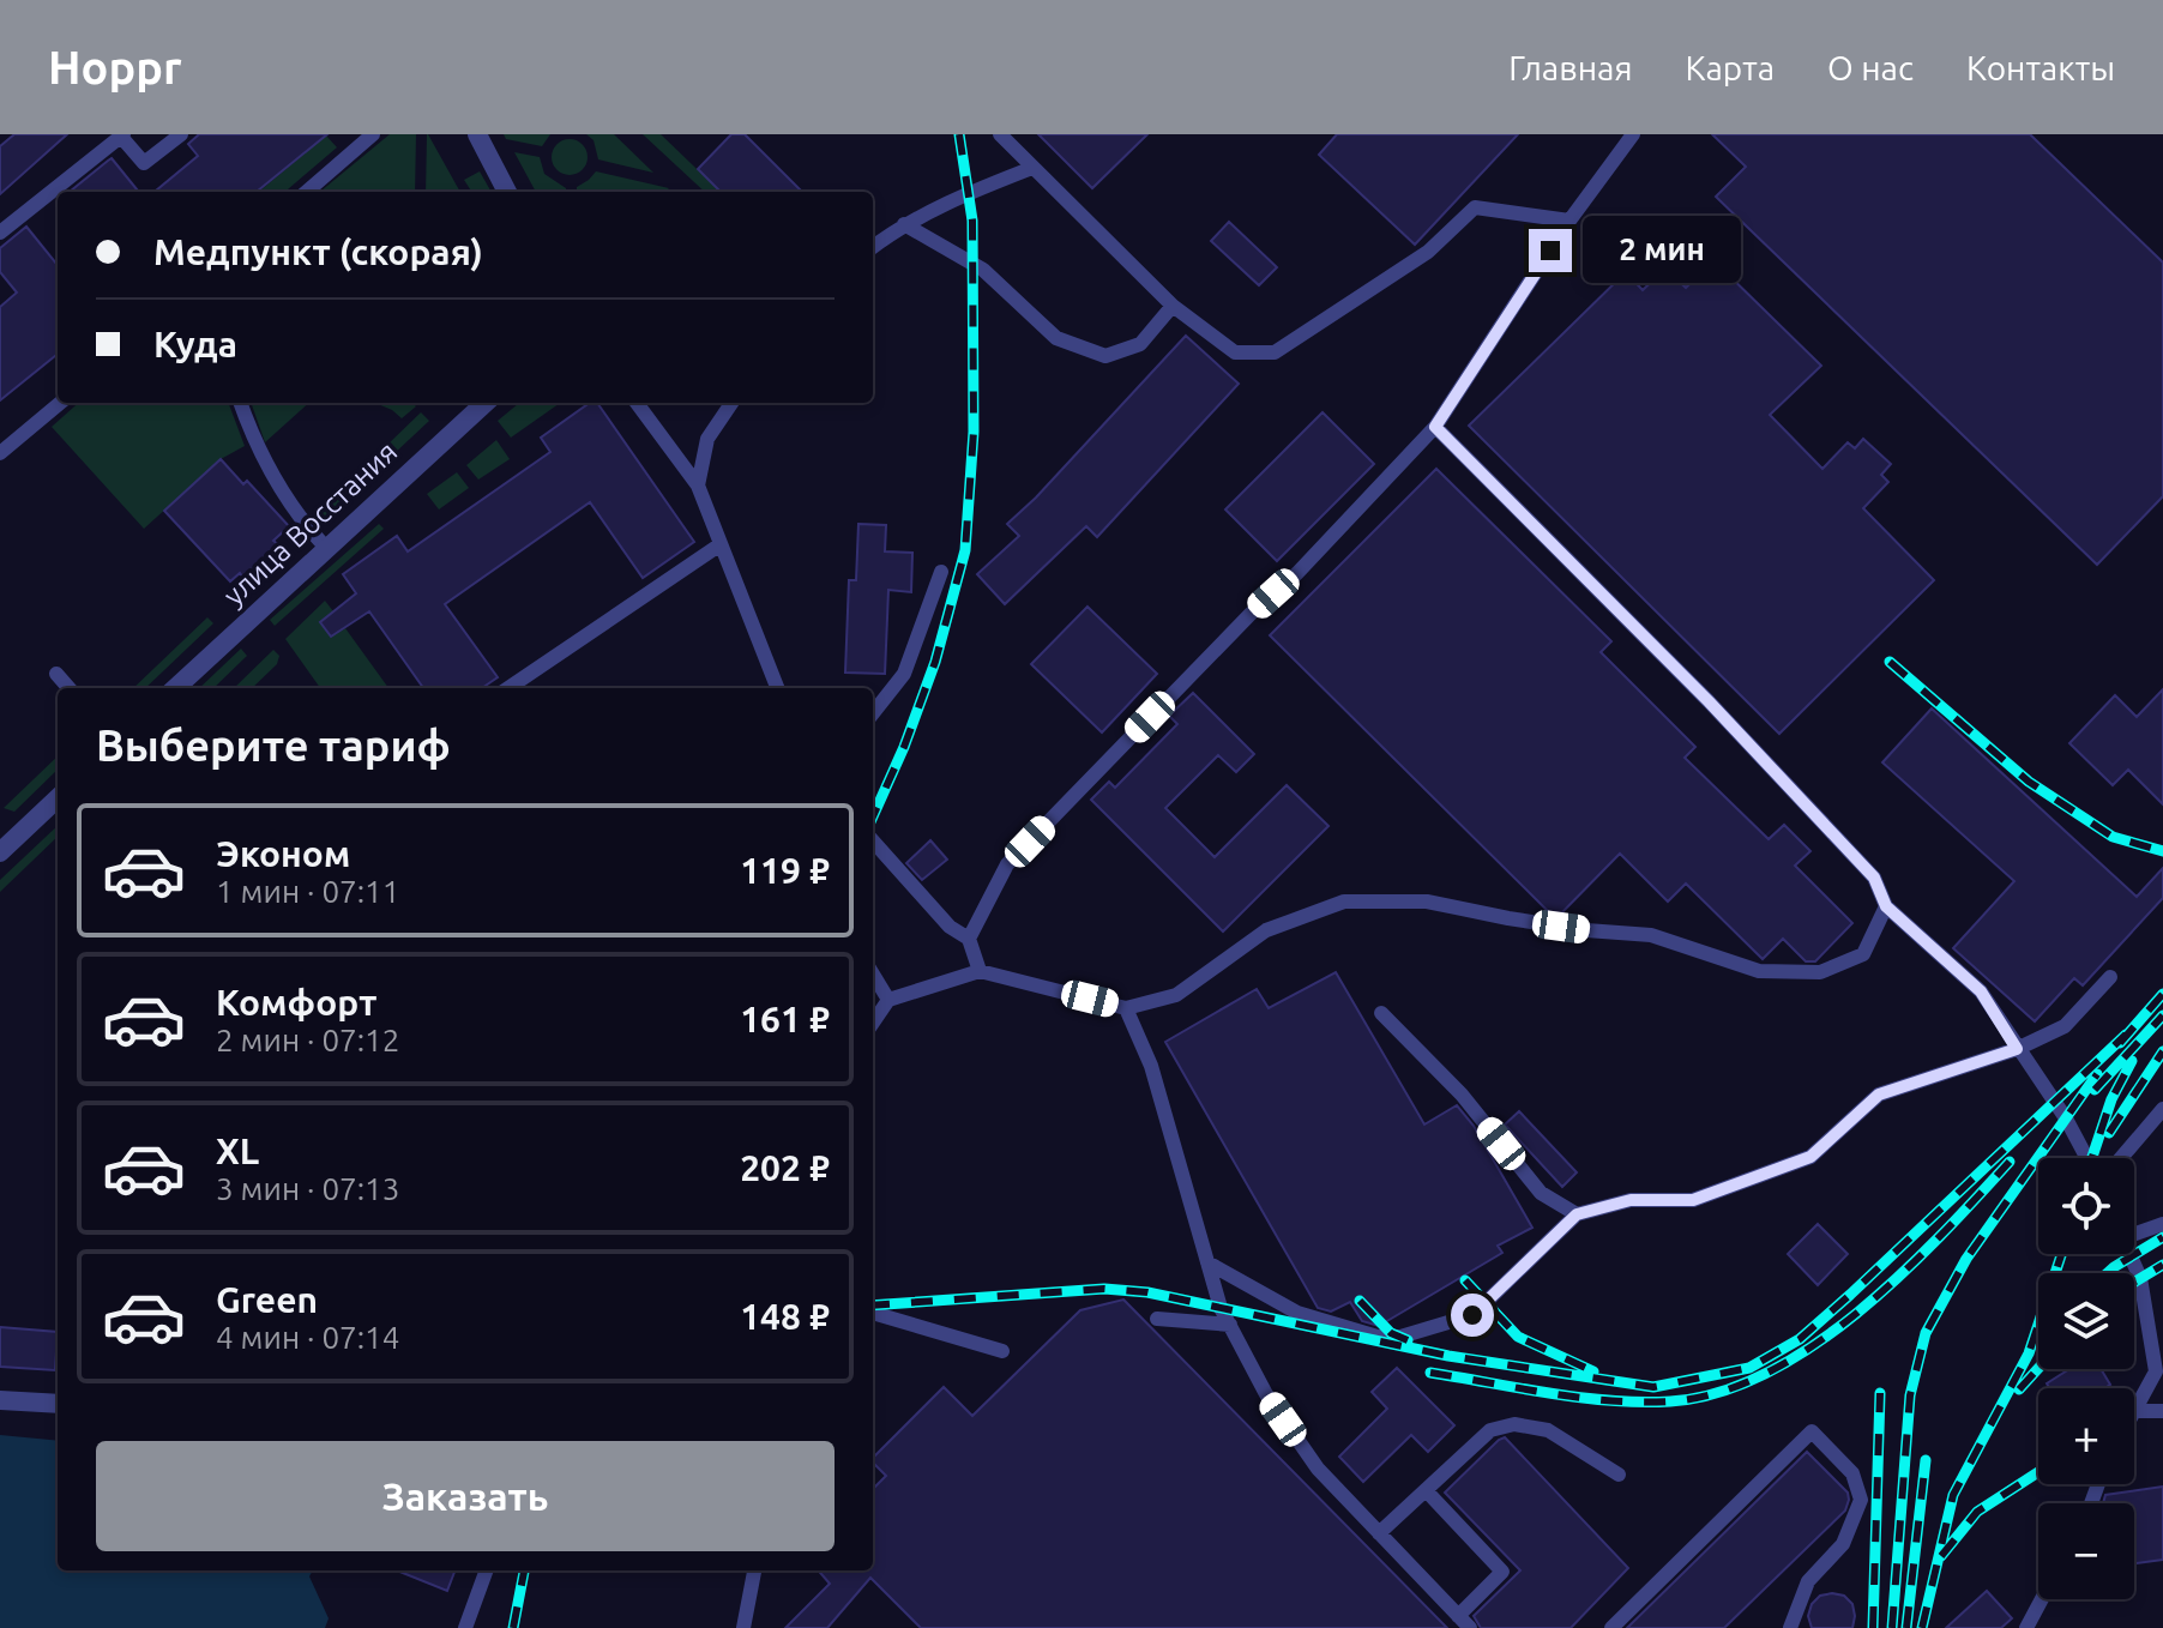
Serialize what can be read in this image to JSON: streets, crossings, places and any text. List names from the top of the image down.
{
  "streets": {
    "street": ["улица Восстания"]
  },
  "page": {
    "header": "Hoppr",
    "nav": [
      "Главная",
      "Карта",
      "О нас",
      "Контакты"
    ],
    "banner": ["Медпункт (скорая)", "Куда"],
    "bubble": "2 мин",
    "heading": "Выберите тариф",
    "list": [
      {
        "name": "Эконом",
        "note": "1 мин · 07:11",
        "value": "119 ₽"
      },
      {
        "name": "Комфорт",
        "note": "2 мин · 07:12",
        "value": "161 ₽"
      },
      {
        "name": "XL",
        "note": "3 мин · 07:13",
        "value": "202 ₽"
      },
      {
        "name": "Green",
        "note": "4 мин · 07:14",
        "value": "148 ₽"
      }
    ],
    "map_buttons": ["+", "−"],
    "buttons": "Заказать"
  }
}
